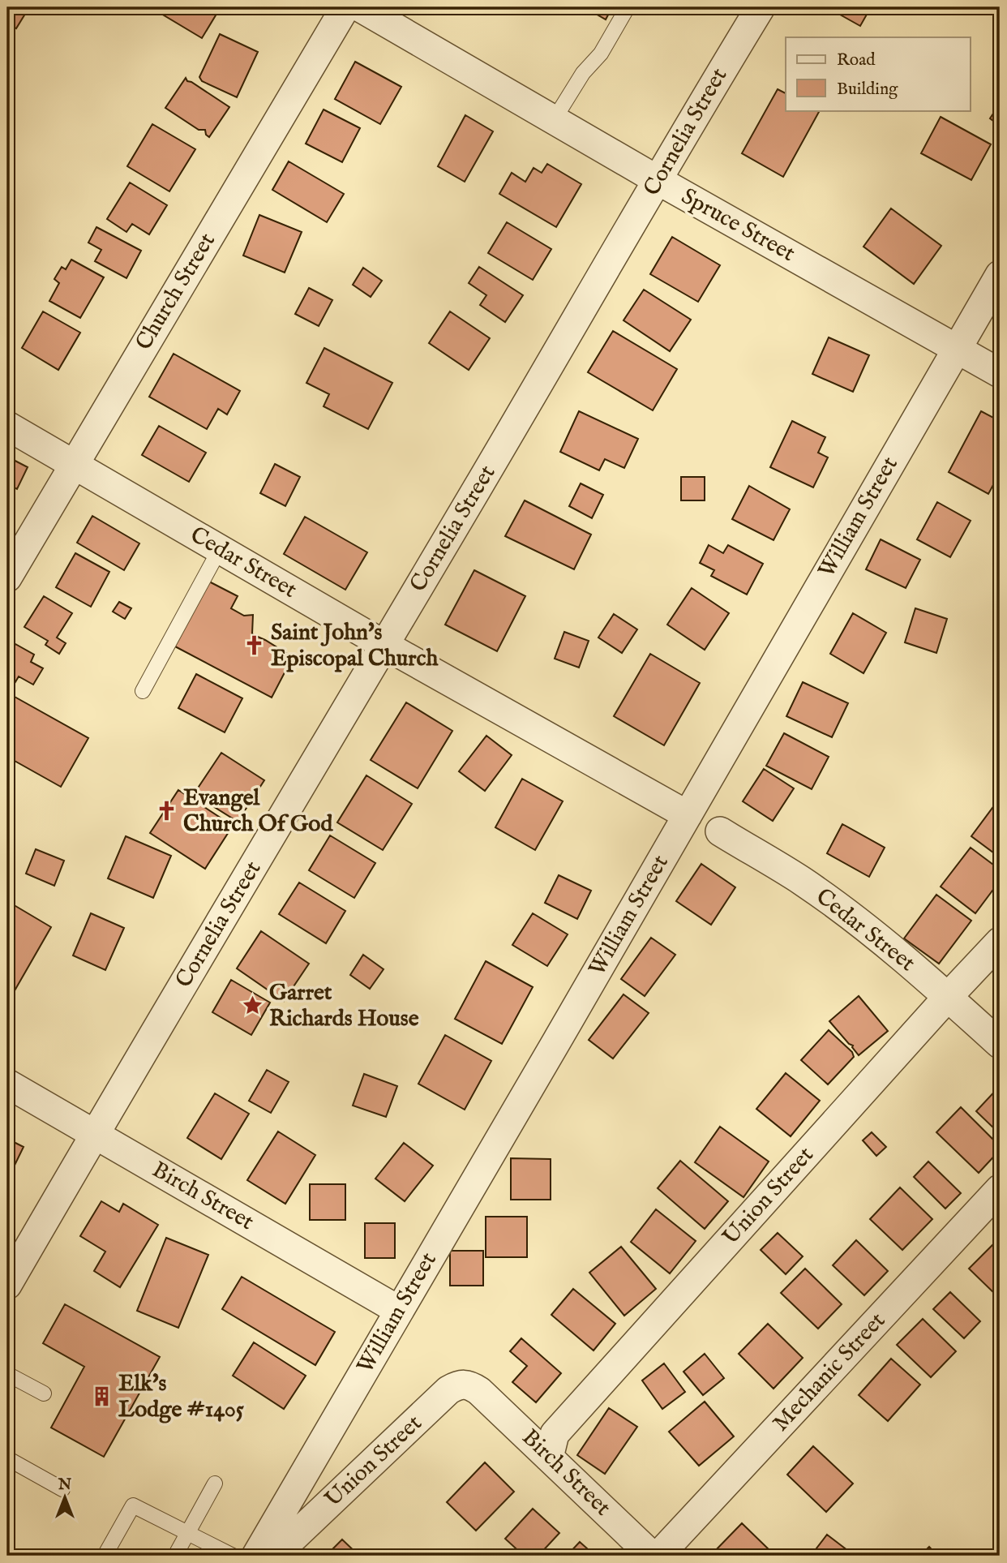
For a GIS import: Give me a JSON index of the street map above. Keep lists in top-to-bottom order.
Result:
{
  "streets": {
    "street": [
      "Cornelia Street",
      "Spruce Street",
      "Church Street",
      "William Street",
      "Cedar Street",
      "Birch Street",
      "Union Street",
      "Mechanic Street"
    ]
  },
  "crossings": [
    ["Cornelia Street", "Spruce Street"],
    ["Cornelia Street", "Cedar Street"],
    ["Cornelia Street", "Birch Street"],
    ["Spruce Street", "William Street"],
    ["Church Street", "Cedar Street"],
    ["William Street", "Cedar Street"],
    ["William Street", "Birch Street"],
    ["Cedar Street", "Union Street"],
    ["Birch Street", "Union Street"]
  ],
  "places": {
    "church": ["Saint John's Episcopal Church", "Evangel Church Of God"],
    "place": ["Garret Richards House"],
    "building": ["Elk's Lodge #1405"]
  },
  "legend": ["Road", "Building"],
  "north": "top"
}
